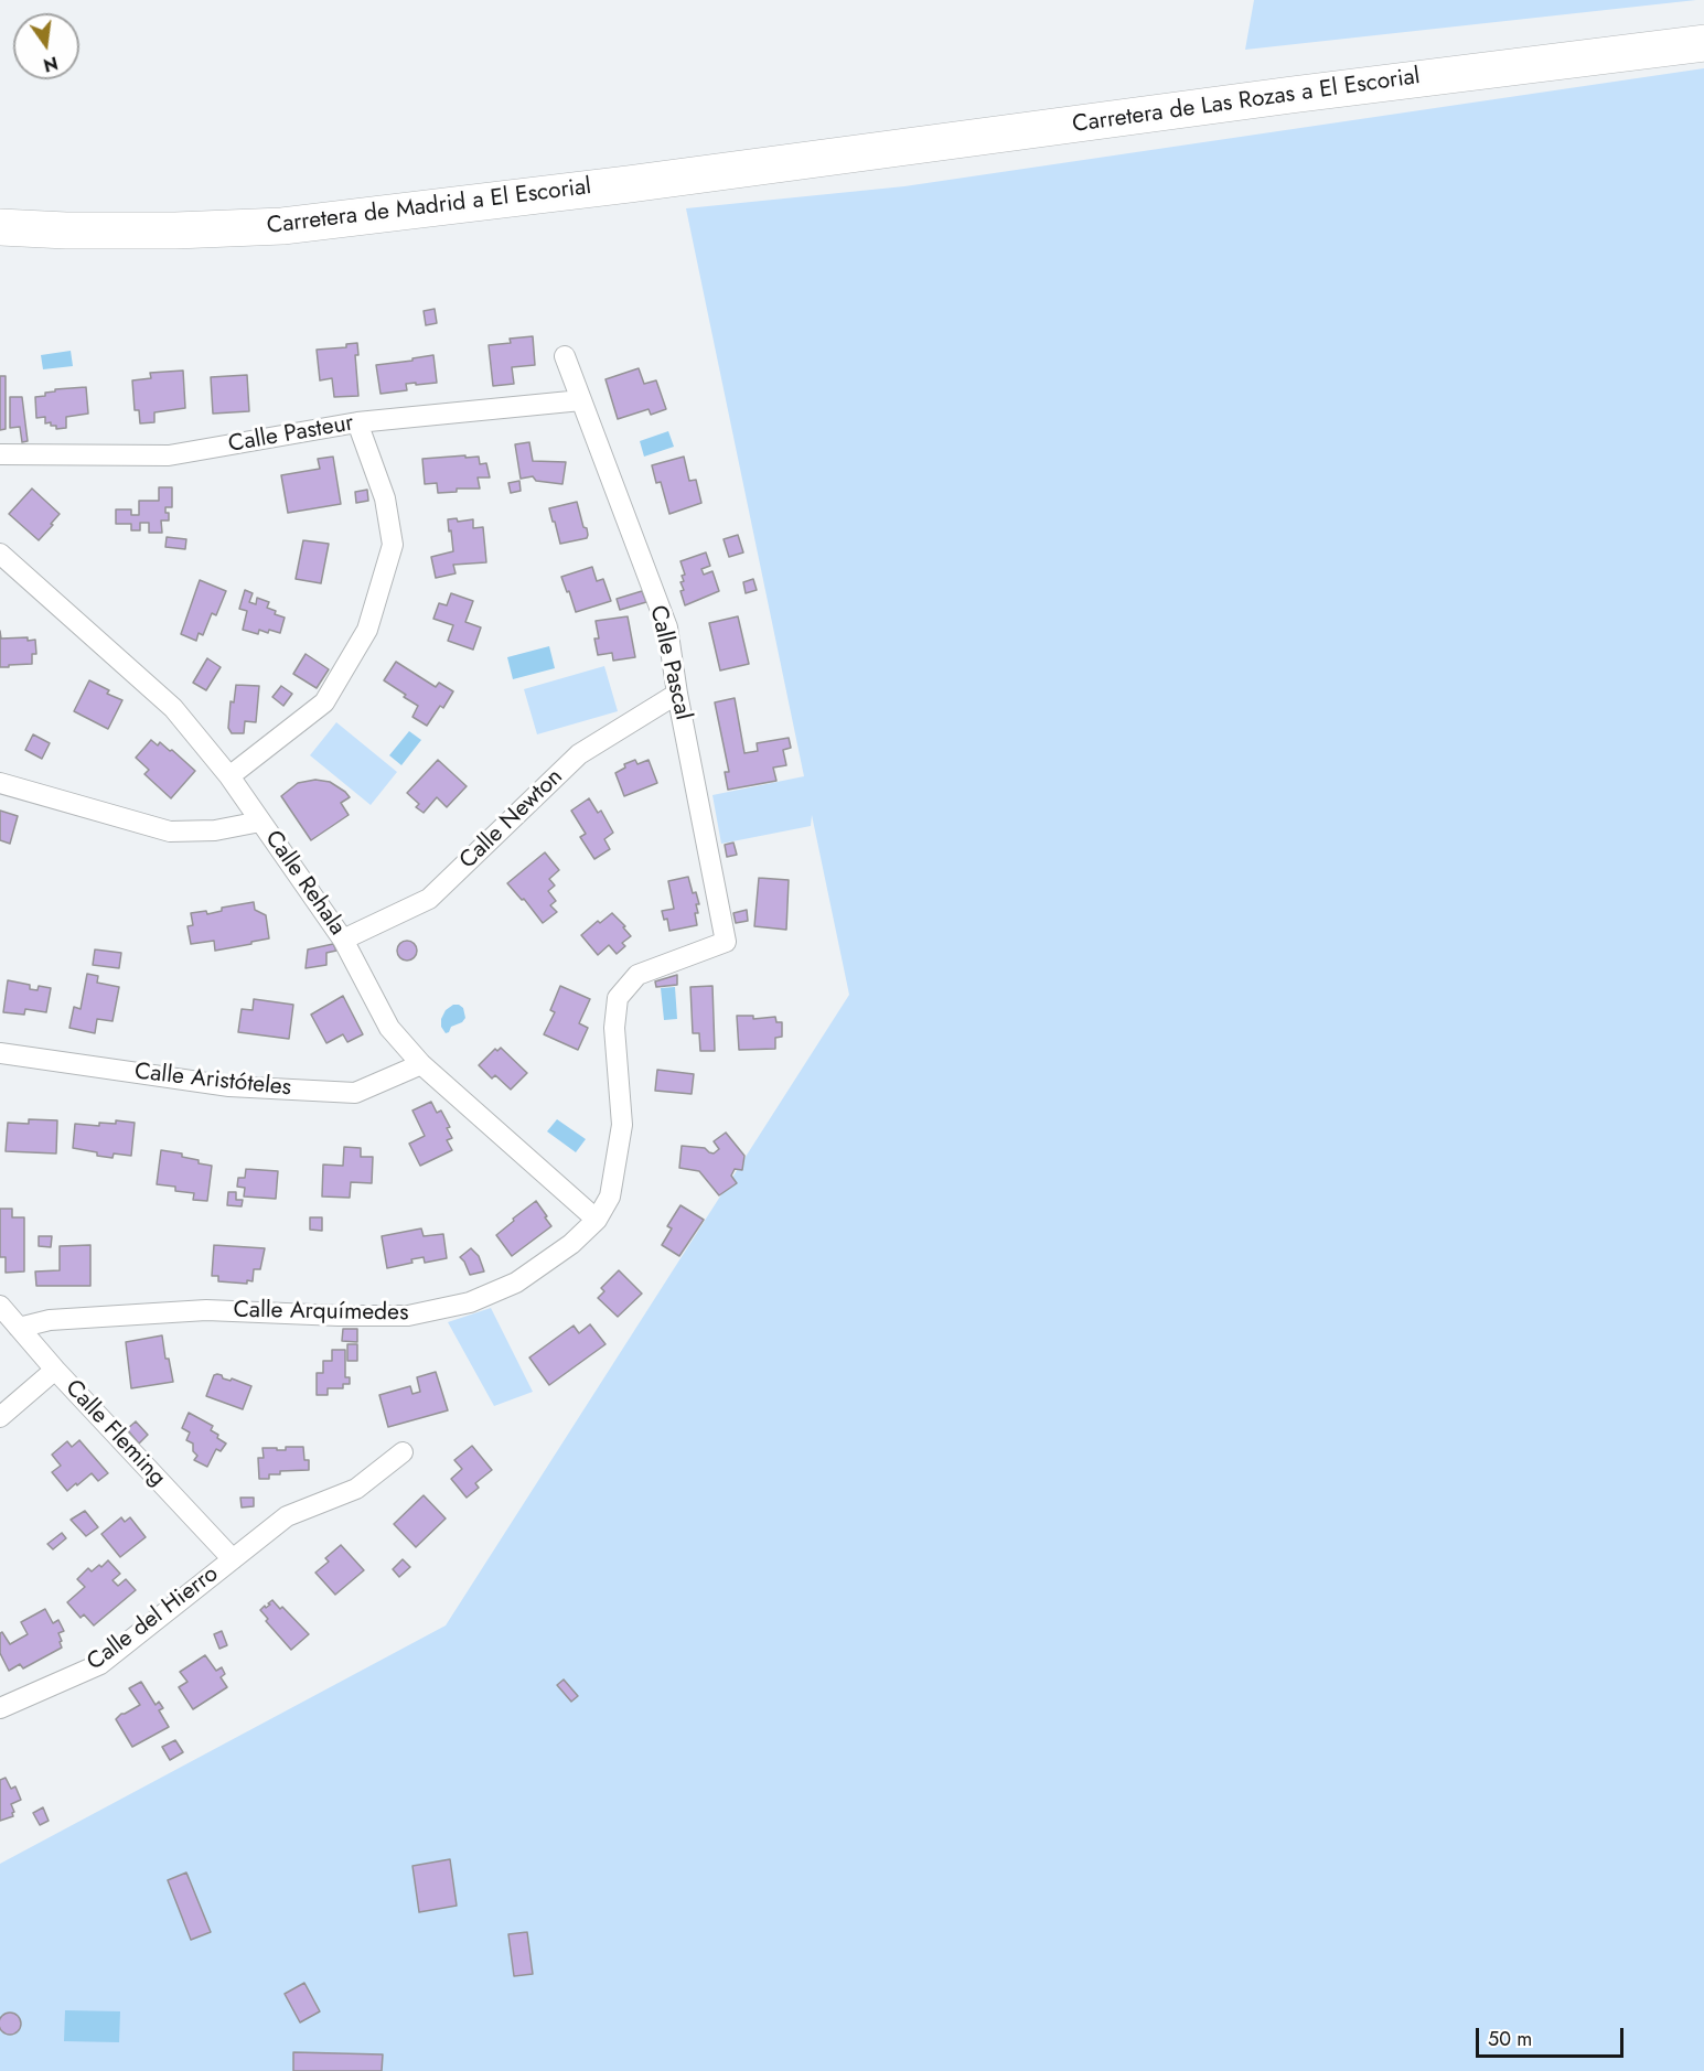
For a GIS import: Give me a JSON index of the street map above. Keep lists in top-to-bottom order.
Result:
{
  "streets": {
    "highway": ["Carretera de Las Rozas a El Escorial", "Carretera de Madrid a El Escorial"],
    "street": [
      "Calle Pasteur",
      "Calle Pascal",
      "Calle Newton",
      "Calle Rehala",
      "Calle Aristóteles",
      "Calle Arquímedes",
      "Calle Fleming",
      "Calle del Hierro"
    ]
  },
  "crossings": [
    ["Carretera de Las Rozas a El Escorial", "Carretera de Madrid a El Escorial"],
    ["Calle Pasteur", "Calle Pascal"],
    ["Calle Pascal", "Calle Newton"],
    ["Calle Pascal", "Calle Arquímedes"],
    ["Calle Newton", "Calle Rehala"],
    ["Calle Rehala", "Calle Aristóteles"],
    ["Calle Rehala", "Calle Arquímedes"],
    ["Calle Arquímedes", "Calle Fleming"],
    ["Calle Fleming", "Calle del Hierro"]
  ],
  "scale_bar": "50 m",
  "north": "bottom"
}
